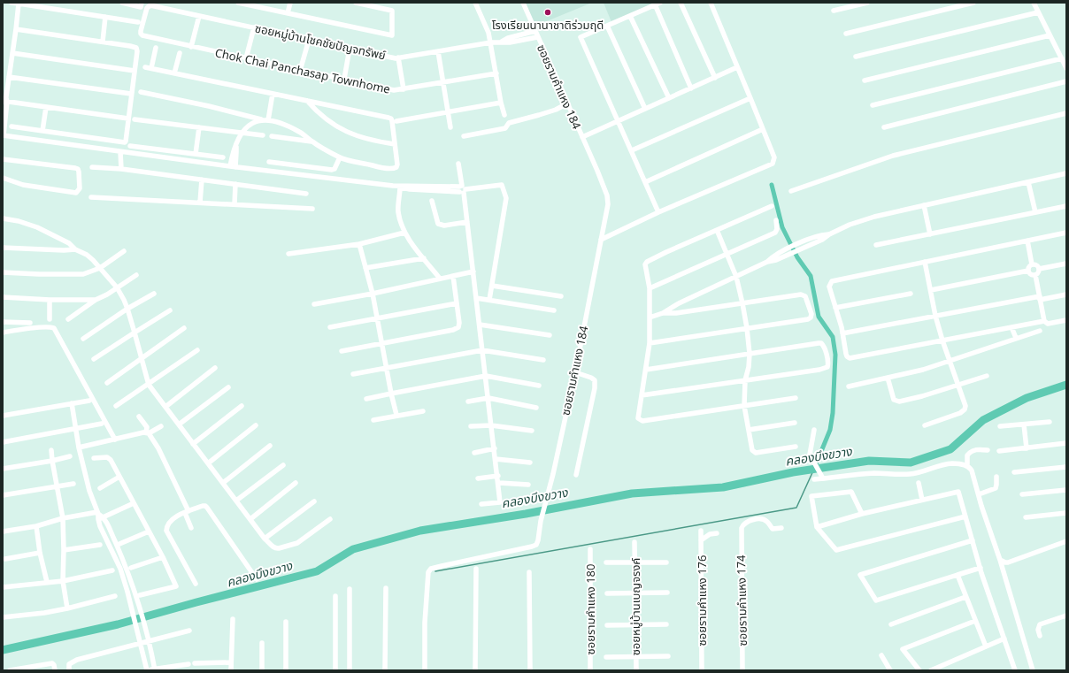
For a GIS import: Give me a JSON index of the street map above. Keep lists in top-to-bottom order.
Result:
{
  "streets": {
    "street": [
      "ซอยหมู่บ้านโชคชัยปัญจทรัพย์",
      "Chok Chai Panchasap Townhome",
      "ซอยรามคำแหง 184",
      "ซอยรามคำแหง 176",
      "ซอยรามคำแหง 174",
      "ซอยหมู่บ้านเบญจรงค์",
      "ซอยรามคำแหง 180"
    ]
  },
  "crossings": [
    ["ซอยหมู่บ้านโชคชัยปัญจทรัพย์", "Chok Chai Panchasap Townhome"],
    ["ซอยหมู่บ้านโชคชัยปัญจทรัพย์", "ซอยรามคำแหง 184"]
  ],
  "water": ["คลองบึงขวาง"],
  "places": ["โรงเรียนนานาชาติร่วมฤดี"]
}
